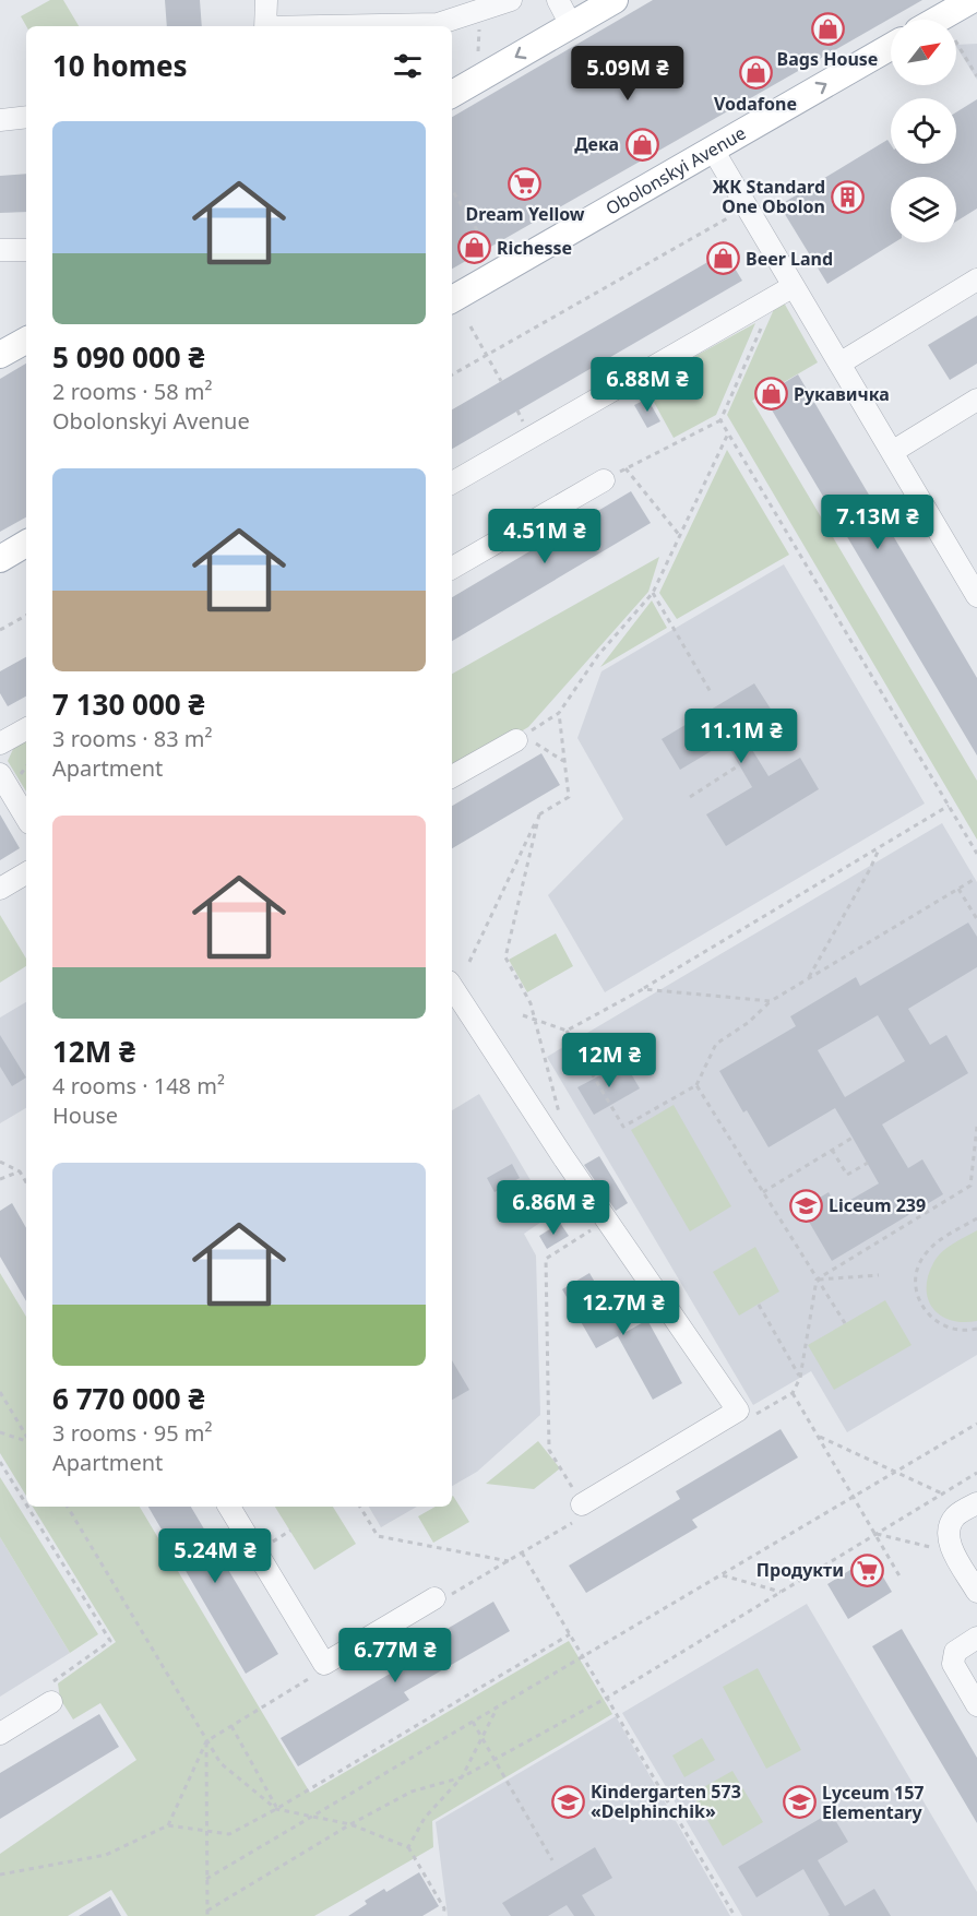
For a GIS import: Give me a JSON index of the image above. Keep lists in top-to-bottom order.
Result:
{
  "streets": {
    "main road": ["Obolonskyi Avenue"]
  },
  "one_way": ["Obolonskyi Avenue"],
  "places": {
    "shop": [
      "Bags House",
      "Vodafone",
      "Дека",
      "Richesse",
      "Beer Land",
      "Рукавичка"
    ],
    "supermarket": ["Dream Yellow", "Продукти"],
    "building": ["ЖК Standard One Obolon"],
    "school or university": ["Liceum 239", "Kindergarten 573 «Delphinchik»", "Lyceum 157 Elementary"]
  },
  "north": "top right",
  "page": {
    "heading": "10 homes",
    "price": [
      "5.09M ₴",
      "6.88M ₴",
      "7.13M ₴",
      "4.51M ₴",
      "11.1M ₴",
      "12M ₴",
      "6.86M ₴",
      "12.7M ₴",
      "5.24M ₴",
      "6.77M ₴"
    ],
    "list": [
      {
        "name": "5 090 000 ₴",
        "note": "2 rooms · 58 m² · Obolonskyi Avenue"
      },
      {
        "name": "7 130 000 ₴",
        "note": "3 rooms · 83 m² · Apartment"
      },
      {
        "name": "12M ₴",
        "note": "4 rooms · 148 m² · House"
      },
      {
        "name": "6 770 000 ₴",
        "note": "3 rooms · 95 m² · Apartment"
      }
    ]
  }
}
